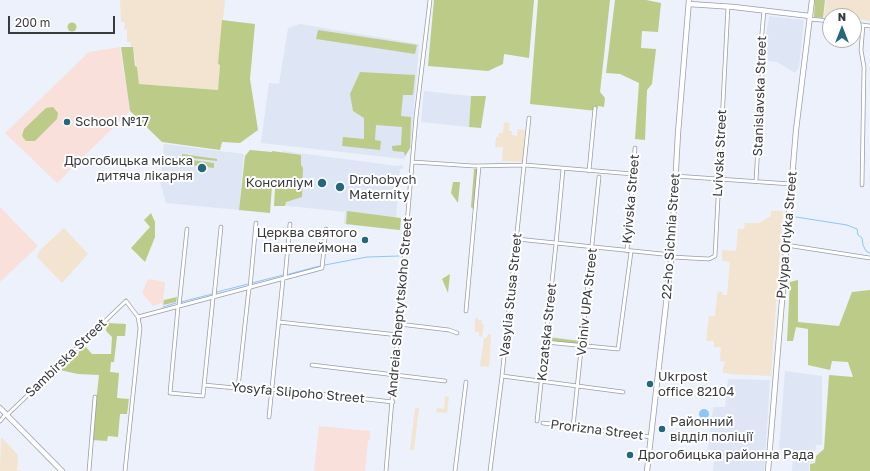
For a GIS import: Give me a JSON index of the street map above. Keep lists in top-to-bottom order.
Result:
{
  "streets": {
    "street": [
      "Stanislavska Street",
      "Lvivska Street",
      "Kyivska Street",
      "Pylypa Orlyka Street",
      "22-ho Sichnia Street",
      "Vasylia Stusa Street",
      "Voiniv UPA Street",
      "Andreia Sheptytskoho Street",
      "Kozatska Street",
      "Sambirska Street",
      "Yosyfa Slipoho Street",
      "Prorizna Street"
    ]
  },
  "crossings": [
    ["Lvivska Street", "22-ho Sichnia Street"],
    ["Kyivska Street", "Voiniv UPA Street"],
    ["22-ho Sichnia Street", "Prorizna Street"],
    ["Voiniv UPA Street", "Prorizna Street"],
    ["Andreia Sheptytskoho Street", "Yosyfa Slipoho Street"]
  ],
  "places": [
    "School №17",
    "Дрогобицька міська дитяча лікарня",
    "Консиліум",
    "Drohobych Maternity",
    "Церква святого Пантелеймона",
    "Ukrpost office 82104",
    "Районний відділ поліції",
    "Дрогобицька районна Рада"
  ],
  "scale_bar": "200 m",
  "north": "top"
}
